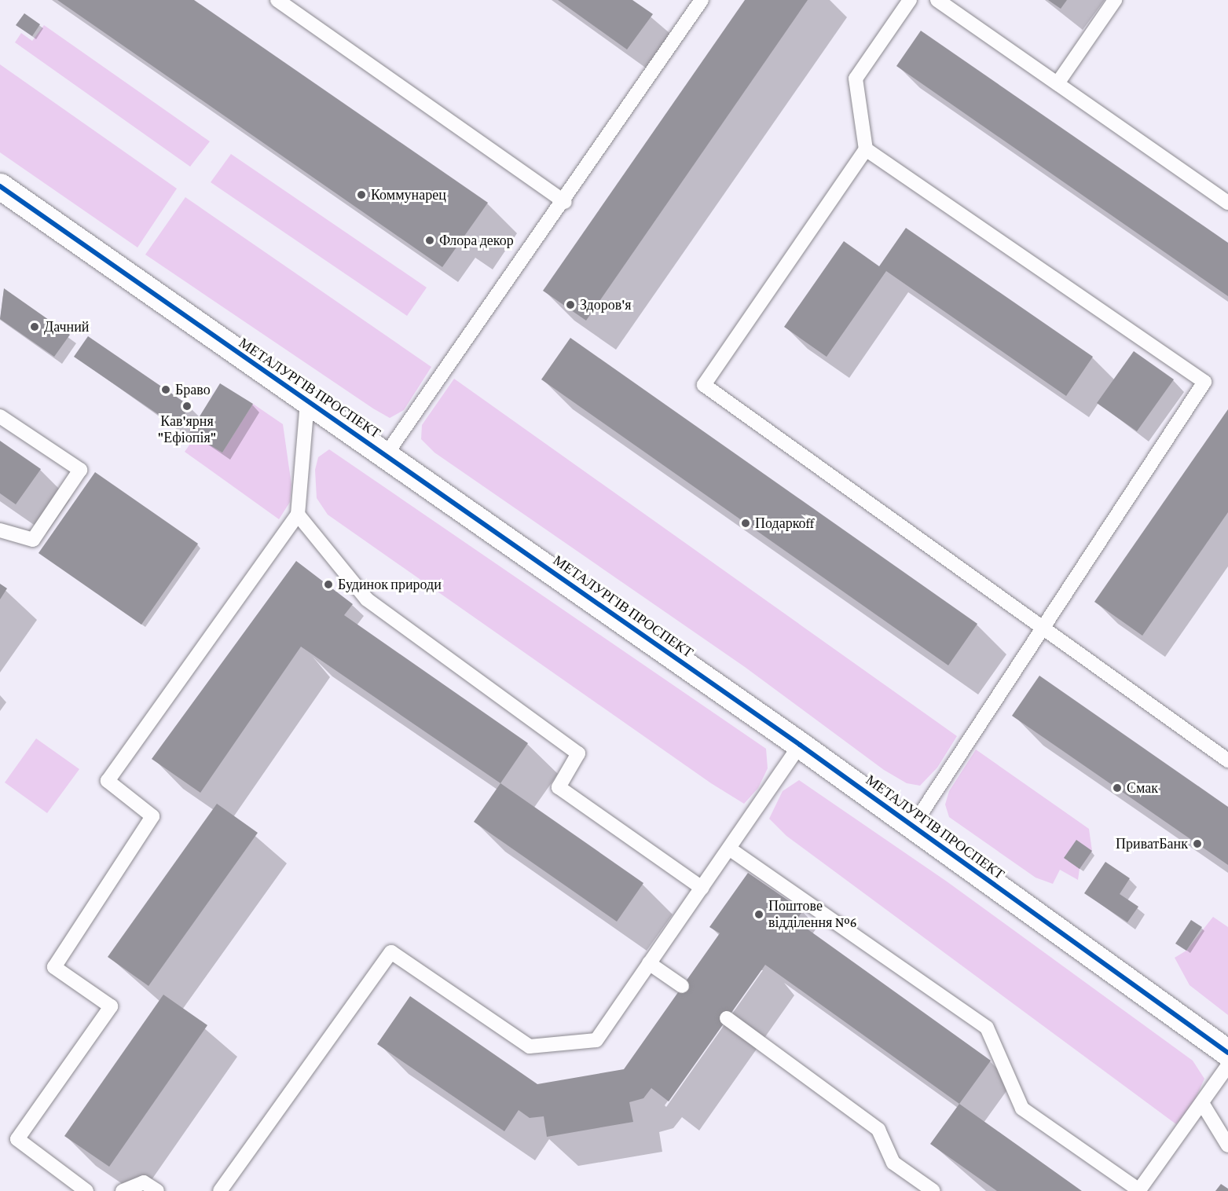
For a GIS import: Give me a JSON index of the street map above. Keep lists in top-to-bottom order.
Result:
{
  "streets": {
    "street": ["МЕТАЛУРГІВ ПРОСПЕКТ"]
  },
  "places": [
    "Коммунарец",
    "Флора декор",
    "Здоров'я",
    "Дачний",
    "Браво",
    "Кав'ярня \"Ефіопія\"",
    "Подаркоff",
    "Будинок природи",
    "Смак",
    "ПриватБанк",
    "Поштове відділення №6"
  ]
}
